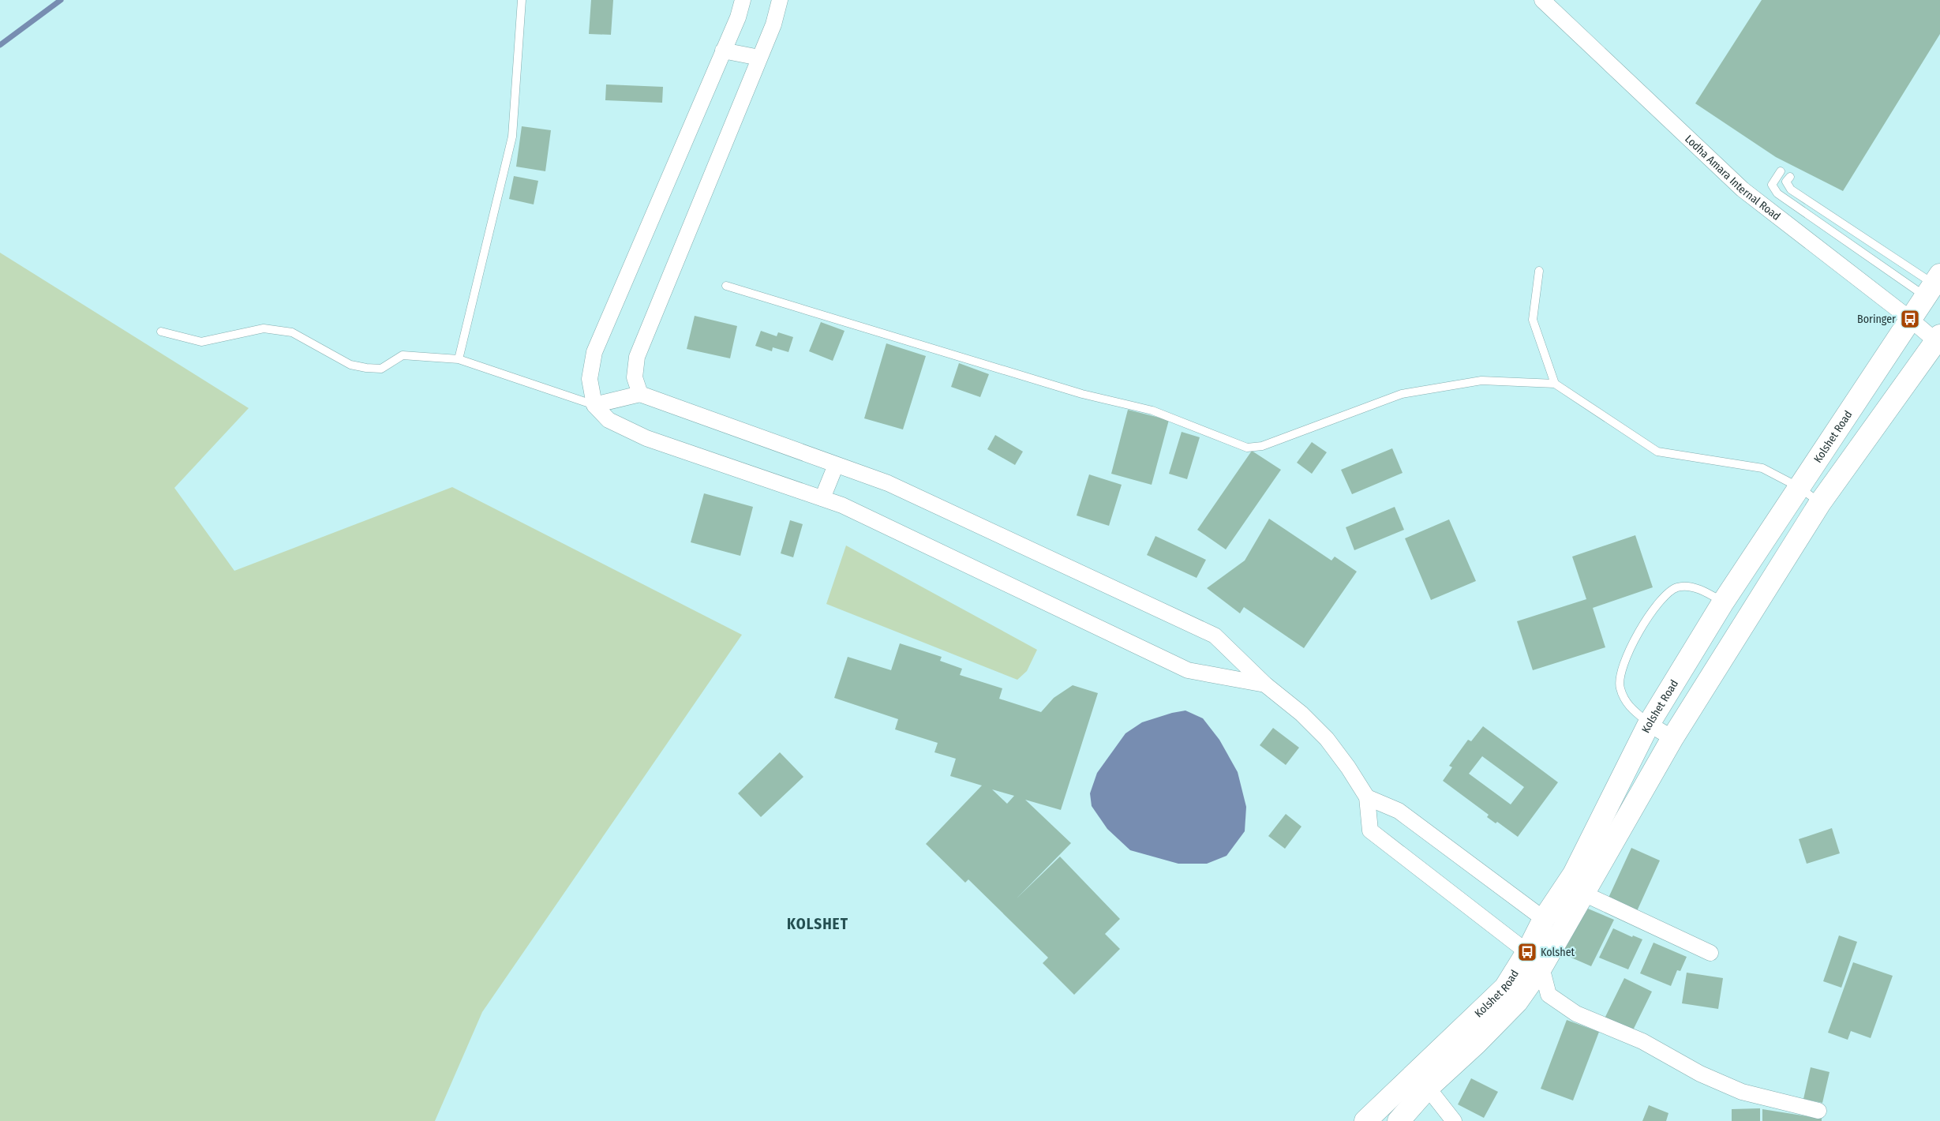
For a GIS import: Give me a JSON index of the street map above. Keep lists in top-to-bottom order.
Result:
{
  "streets": {
    "street": ["Lodha Amara Internal Road", "Kolshet Road"]
  },
  "crossings": [
    ["Lodha Amara Internal Road", "Kolshet Road"]
  ],
  "districts": ["KOLSHET"],
  "places": {
    "bus stop": ["Boringer", "Kolshet"]
  }
}
